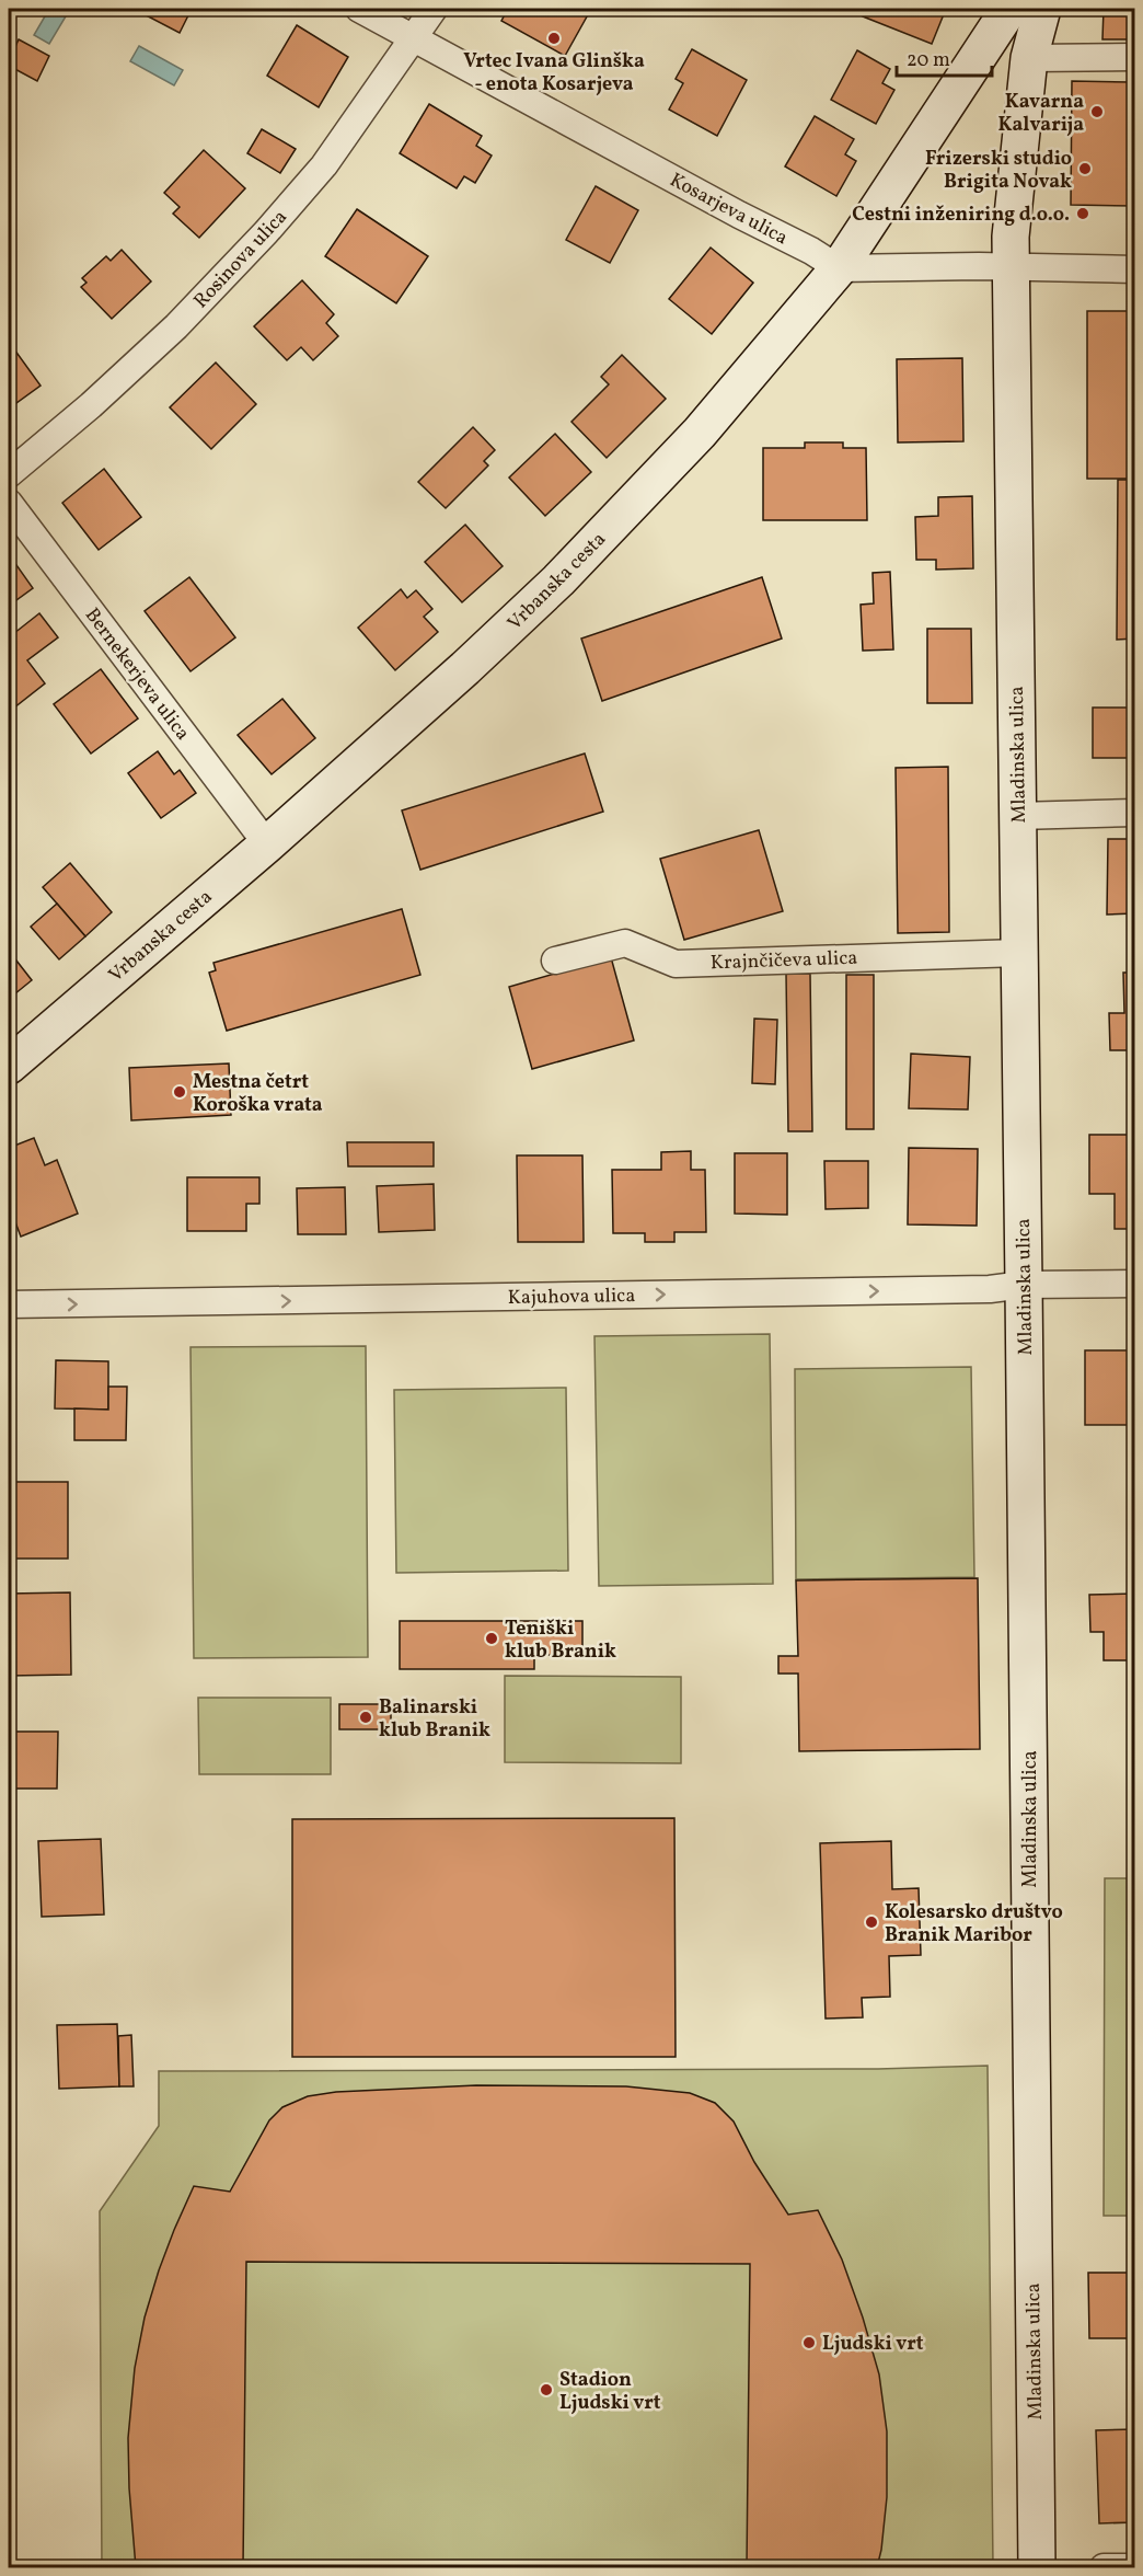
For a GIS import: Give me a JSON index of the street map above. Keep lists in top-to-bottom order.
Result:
{
  "streets": {
    "street": [
      "Kosarjeva ulica",
      "Rosinova ulica",
      "Vrbanska cesta",
      "Bernekerjeva ulica",
      "Mladinska ulica",
      "Krajnčičeva ulica",
      "Kajuhova ulica"
    ]
  },
  "crossings": [
    ["Kosarjeva ulica", "Rosinova ulica"],
    ["Kosarjeva ulica", "Vrbanska cesta"],
    ["Vrbanska cesta", "Bernekerjeva ulica"],
    ["Mladinska ulica", "Krajnčičeva ulica"],
    ["Mladinska ulica", "Kajuhova ulica"]
  ],
  "one_way": ["Kajuhova ulica"],
  "places": [
    "Vrtec Ivana Glinška - enota Kosarjeva",
    "Kavarna Kalvarija",
    "Frizerski studio Brigita Novak",
    "Cestni inženiring d.o.o.",
    "Mestna četrt Koroška vrata",
    "Teniški klub Branik",
    "Balinarski klub Branik",
    "Kolesarsko društvo Branik Maribor",
    "Ljudski vrt",
    "Stadion Ljudski vrt"
  ],
  "scale_bar": "20 m"
}
